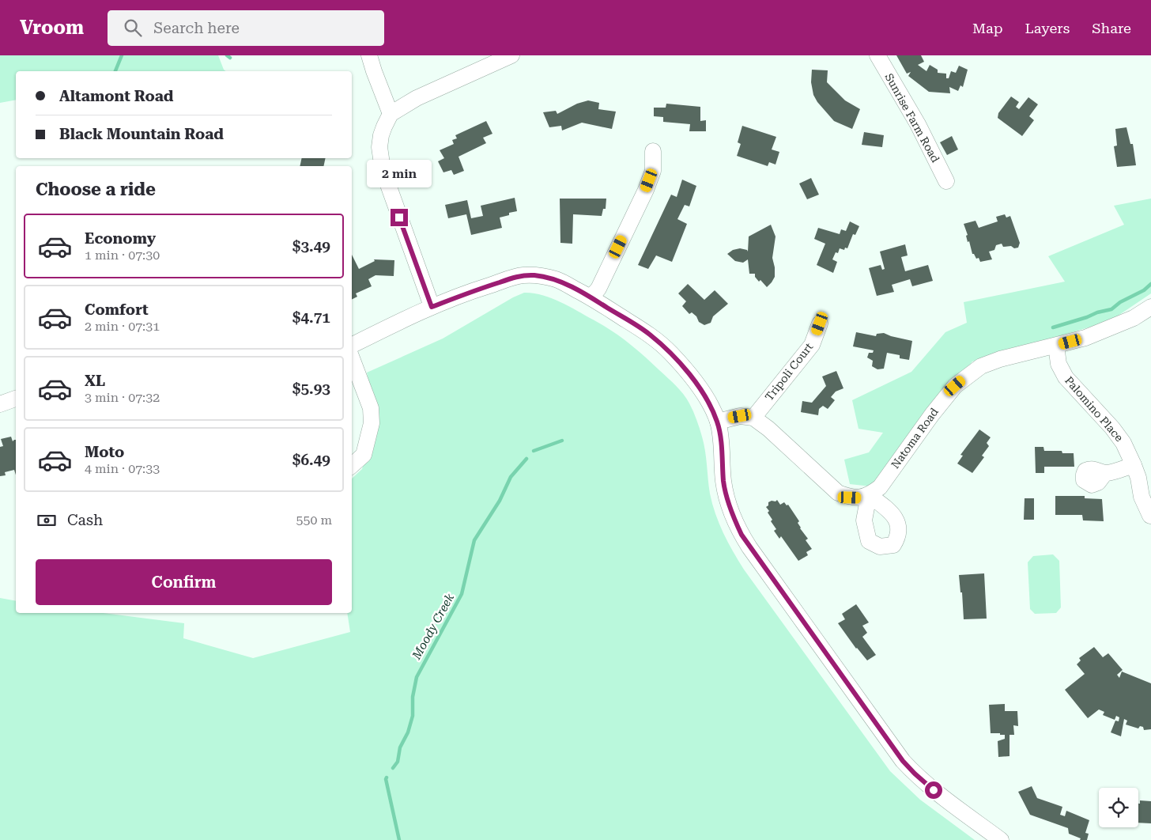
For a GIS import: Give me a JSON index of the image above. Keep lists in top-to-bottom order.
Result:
{
  "streets": {
    "street": [
      "Sunrise Farm Road",
      "Tripoli Court",
      "Palomino Place",
      "Natoma Road"
    ]
  },
  "crossings": [
    ["Tripoli Court", "Natoma Road"],
    ["Palomino Place", "Natoma Road"]
  ],
  "water": ["Moody Creek"],
  "page": {
    "header": "Vroom",
    "search": "Search here",
    "nav": ["Map", "Layers", "Share"],
    "banner": ["Altamont Road", "Black Mountain Road"],
    "bubble": "2 min",
    "heading": "Choose a ride",
    "list": [
      {
        "name": "Economy",
        "note": "1 min · 07:30",
        "value": "$3.49"
      },
      {
        "name": "Comfort",
        "note": "2 min · 07:31",
        "value": "$4.71"
      },
      {
        "name": "XL",
        "note": "3 min · 07:32",
        "value": "$5.93"
      },
      {
        "name": "Moto",
        "note": "4 min · 07:33",
        "value": "$6.49"
      }
    ],
    "pay": ["Cash", "550 m"],
    "buttons": "Confirm"
  }
}
